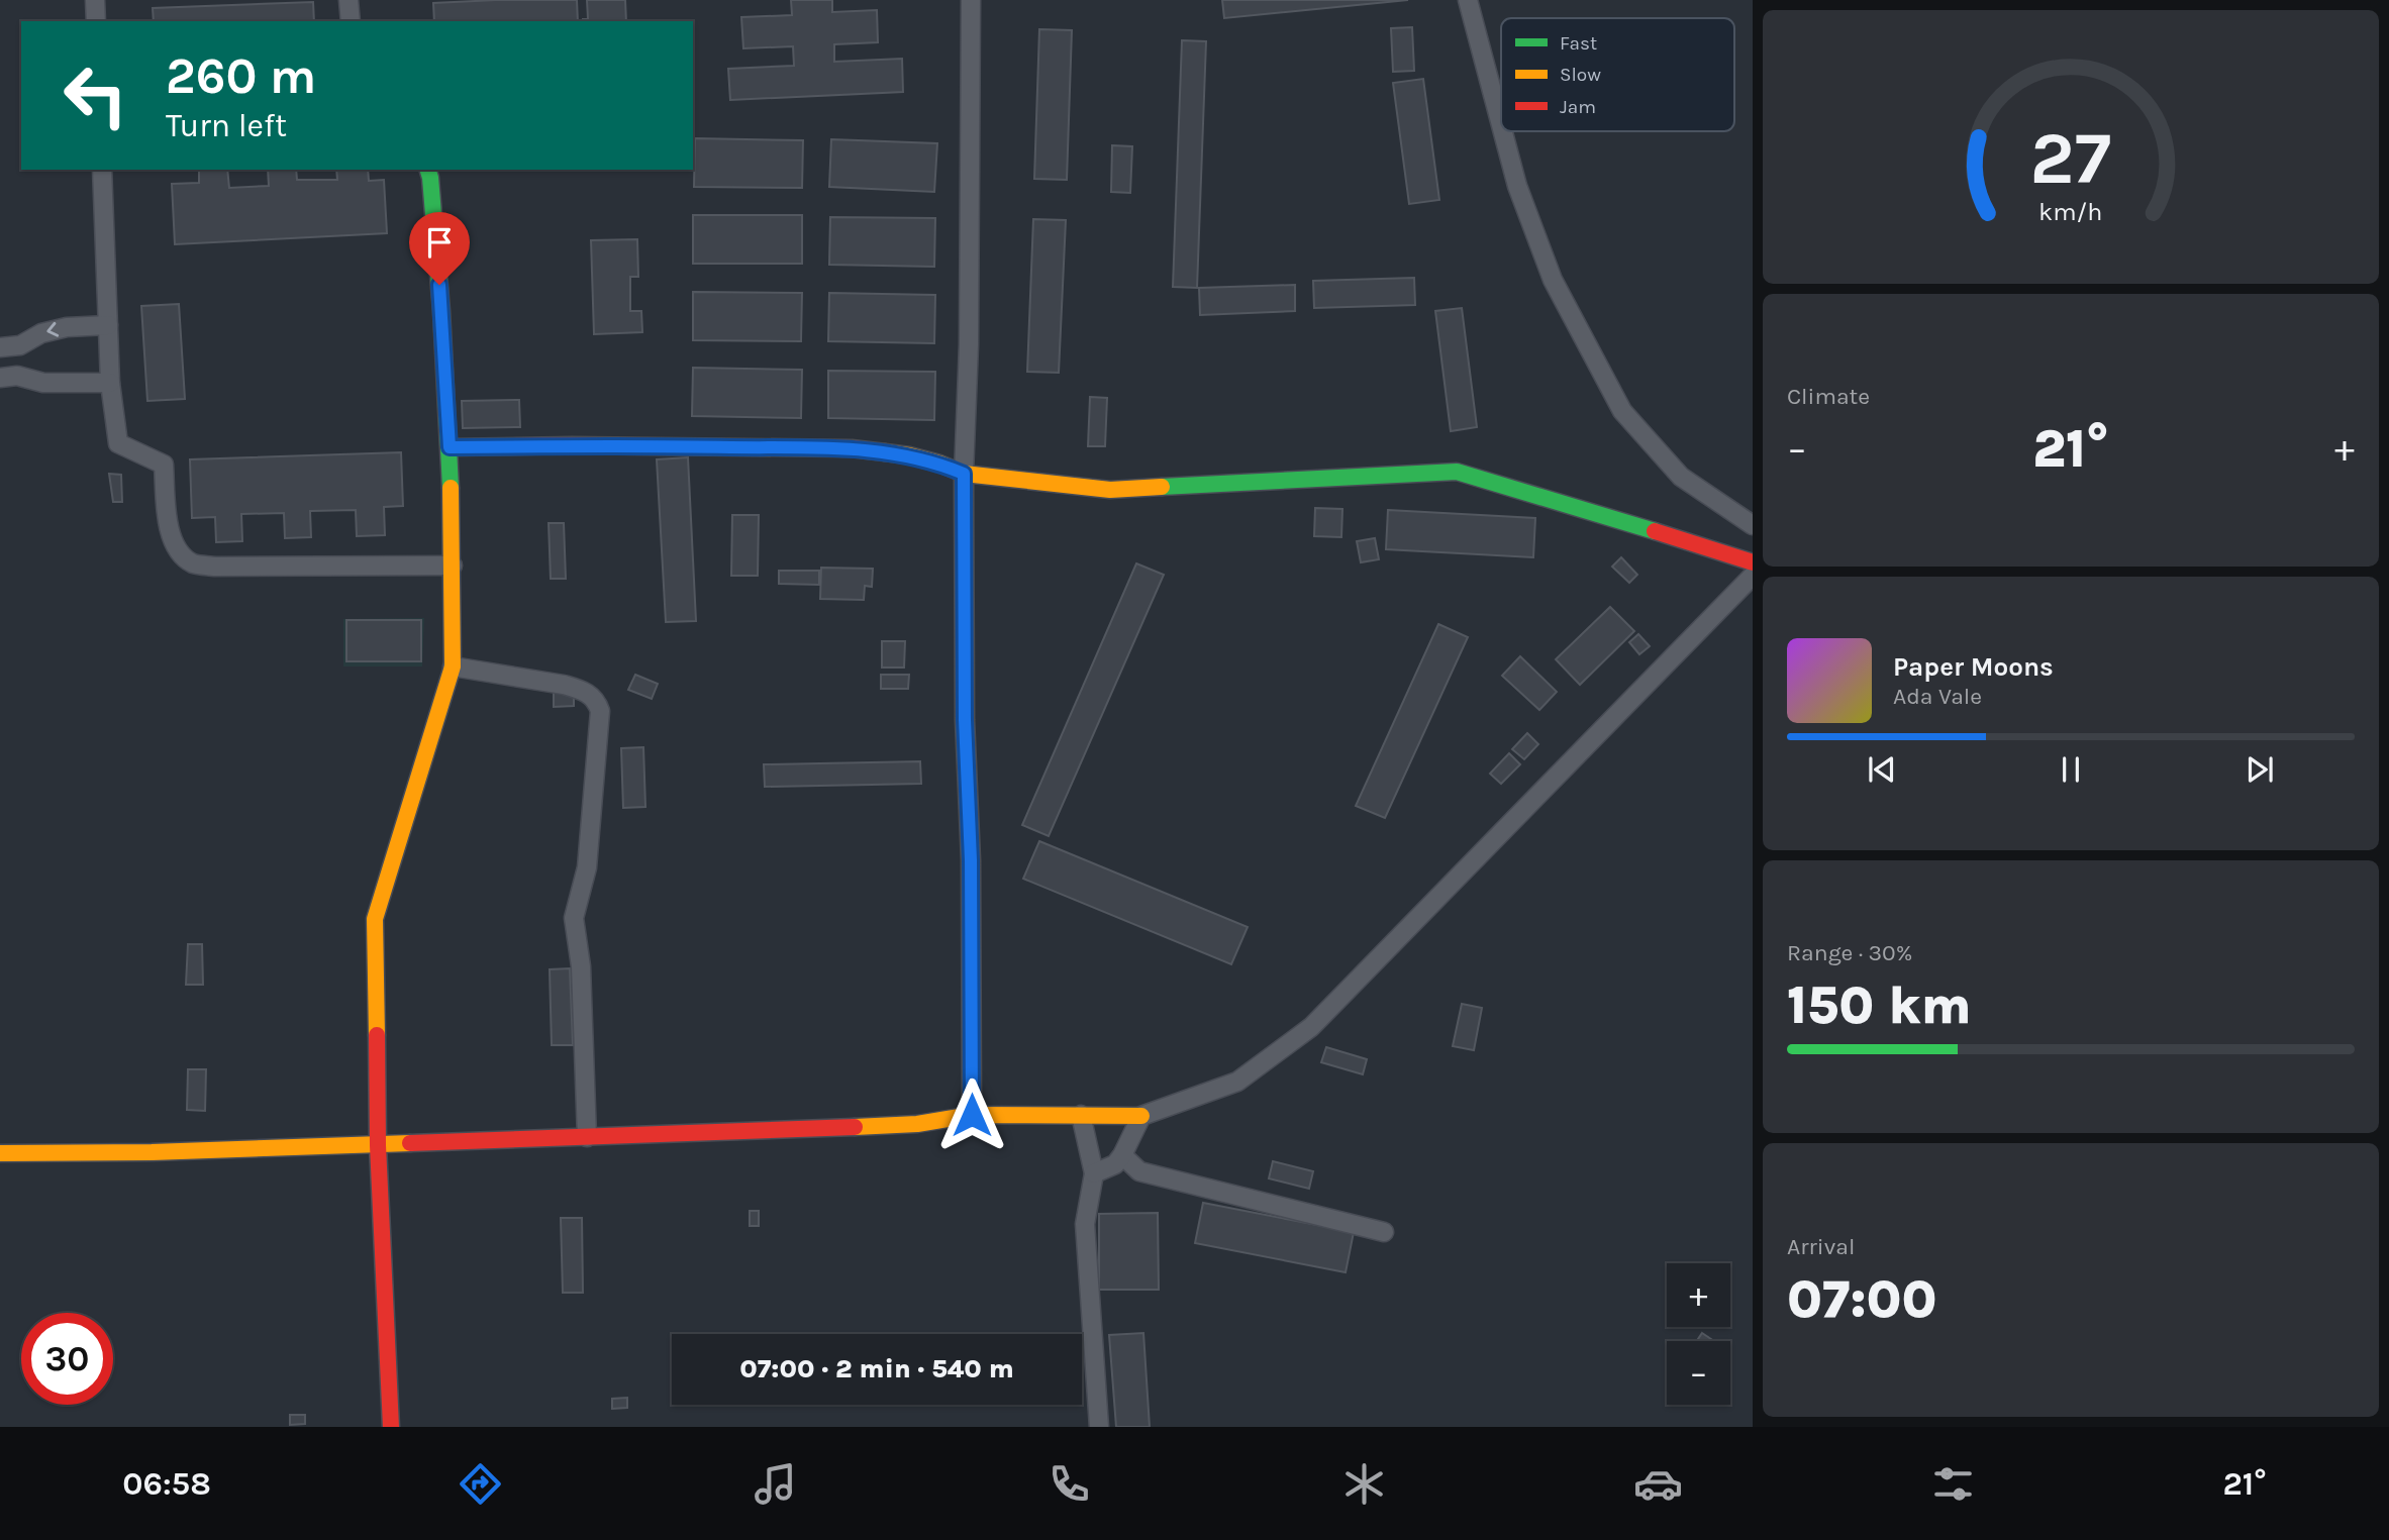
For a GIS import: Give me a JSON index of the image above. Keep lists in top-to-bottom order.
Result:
{
  "legend": ["Fast", "Slow", "Jam"],
  "page": {
    "turn": ["260 m", "Turn left"],
    "tile": [
      "Climate",
      ["Range · 30%", "150 km"],
      ["Arrival", "07:00"]
    ],
    "heat": ["−", "21°", "+"],
    "song": ["Paper Moons", "Ada Vale"],
    "map_buttons": ["+", "−"],
    "limit": "30",
    "trip": "07:00 · 2 min · 540 m",
    "tabs": ["06:58", "21°"],
    "gauge": ["27", "km/h"]
  }
}
